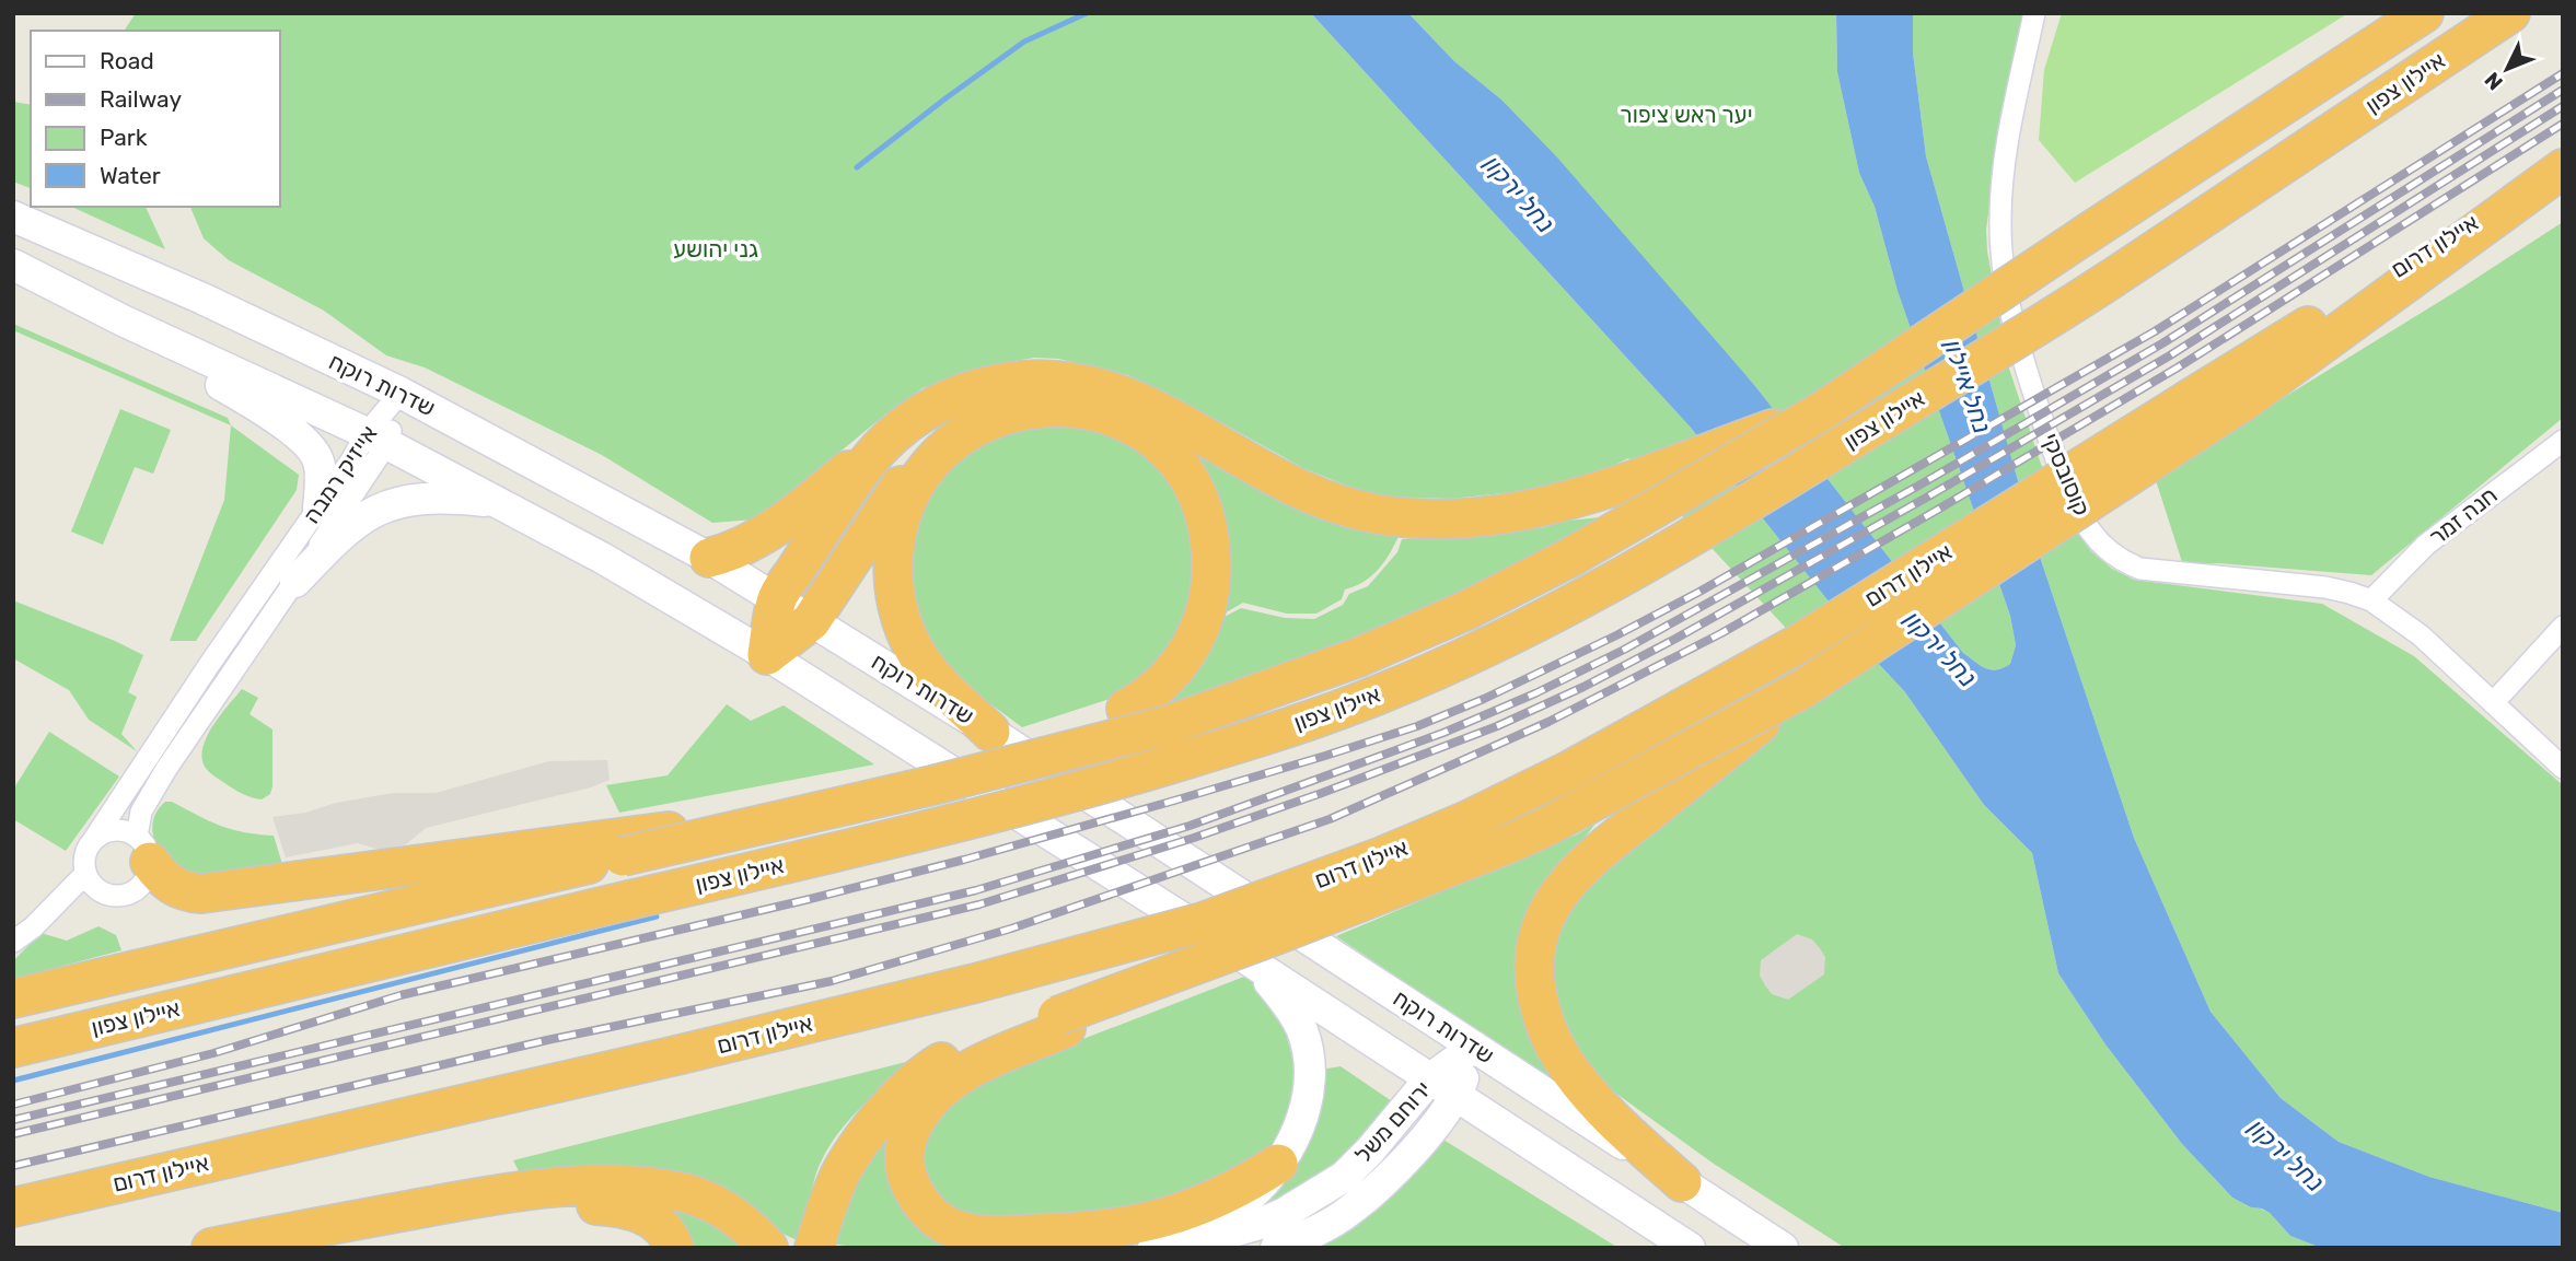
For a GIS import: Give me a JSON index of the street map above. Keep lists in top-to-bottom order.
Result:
{
  "streets": {
    "highway": ["איילון צפון", "איילון דרום"],
    "main road": ["שדרות רוקח", "ירוחם משל"],
    "street": ["אייזיק רמבה", "קוסובסקי", "חנה זמר"]
  },
  "crossings": [
    ["שדרות רוקח", "אייזיק רמבה"],
    ["שדרות רוקח", "ירוחם משל"],
    ["קוסובסקי", "חנה זמר"]
  ],
  "water": ["נחל ירקון", "נחל איילון"],
  "parks": ["יער ראש ציפור", "גני יהושע"],
  "legend": [
    "Road",
    "Railway",
    "Park",
    "Water"
  ],
  "north": "bottom left"
}
